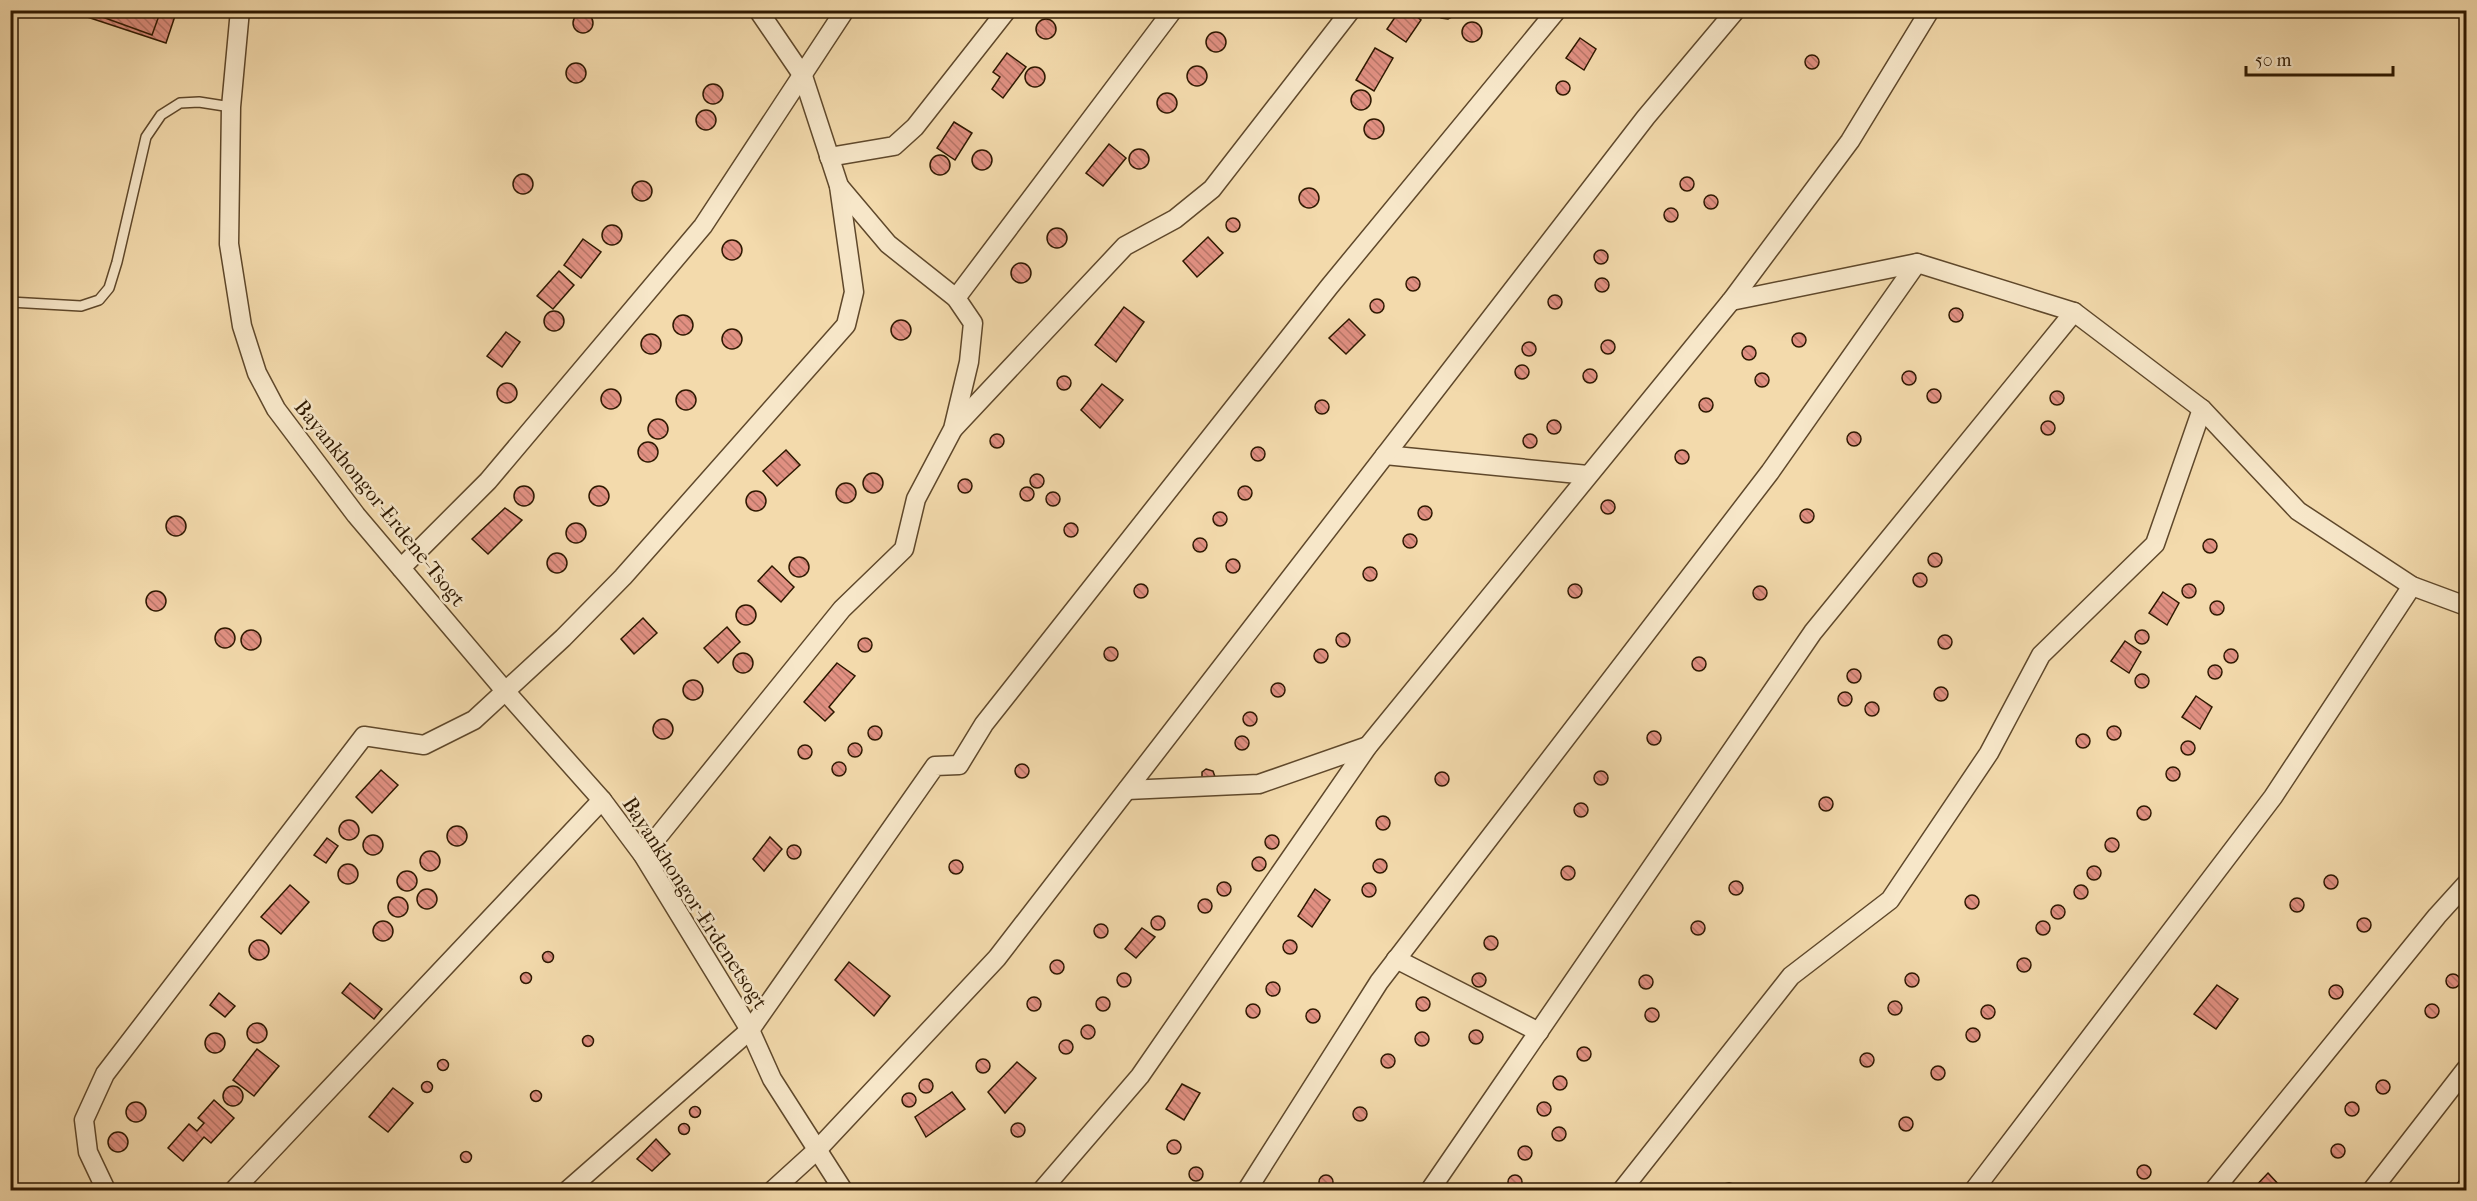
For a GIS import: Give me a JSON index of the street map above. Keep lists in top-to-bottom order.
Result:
{
  "streets": {
    "street": ["Bayankhongor-Erdene-Tsogt", "Bayankhongor-Erdenetsogt"]
  },
  "crossings": [
    ["Bayankhongor-Erdene-Tsogt", "Bayankhongor-Erdenetsogt"]
  ],
  "scale_bar": "50 m"
}
